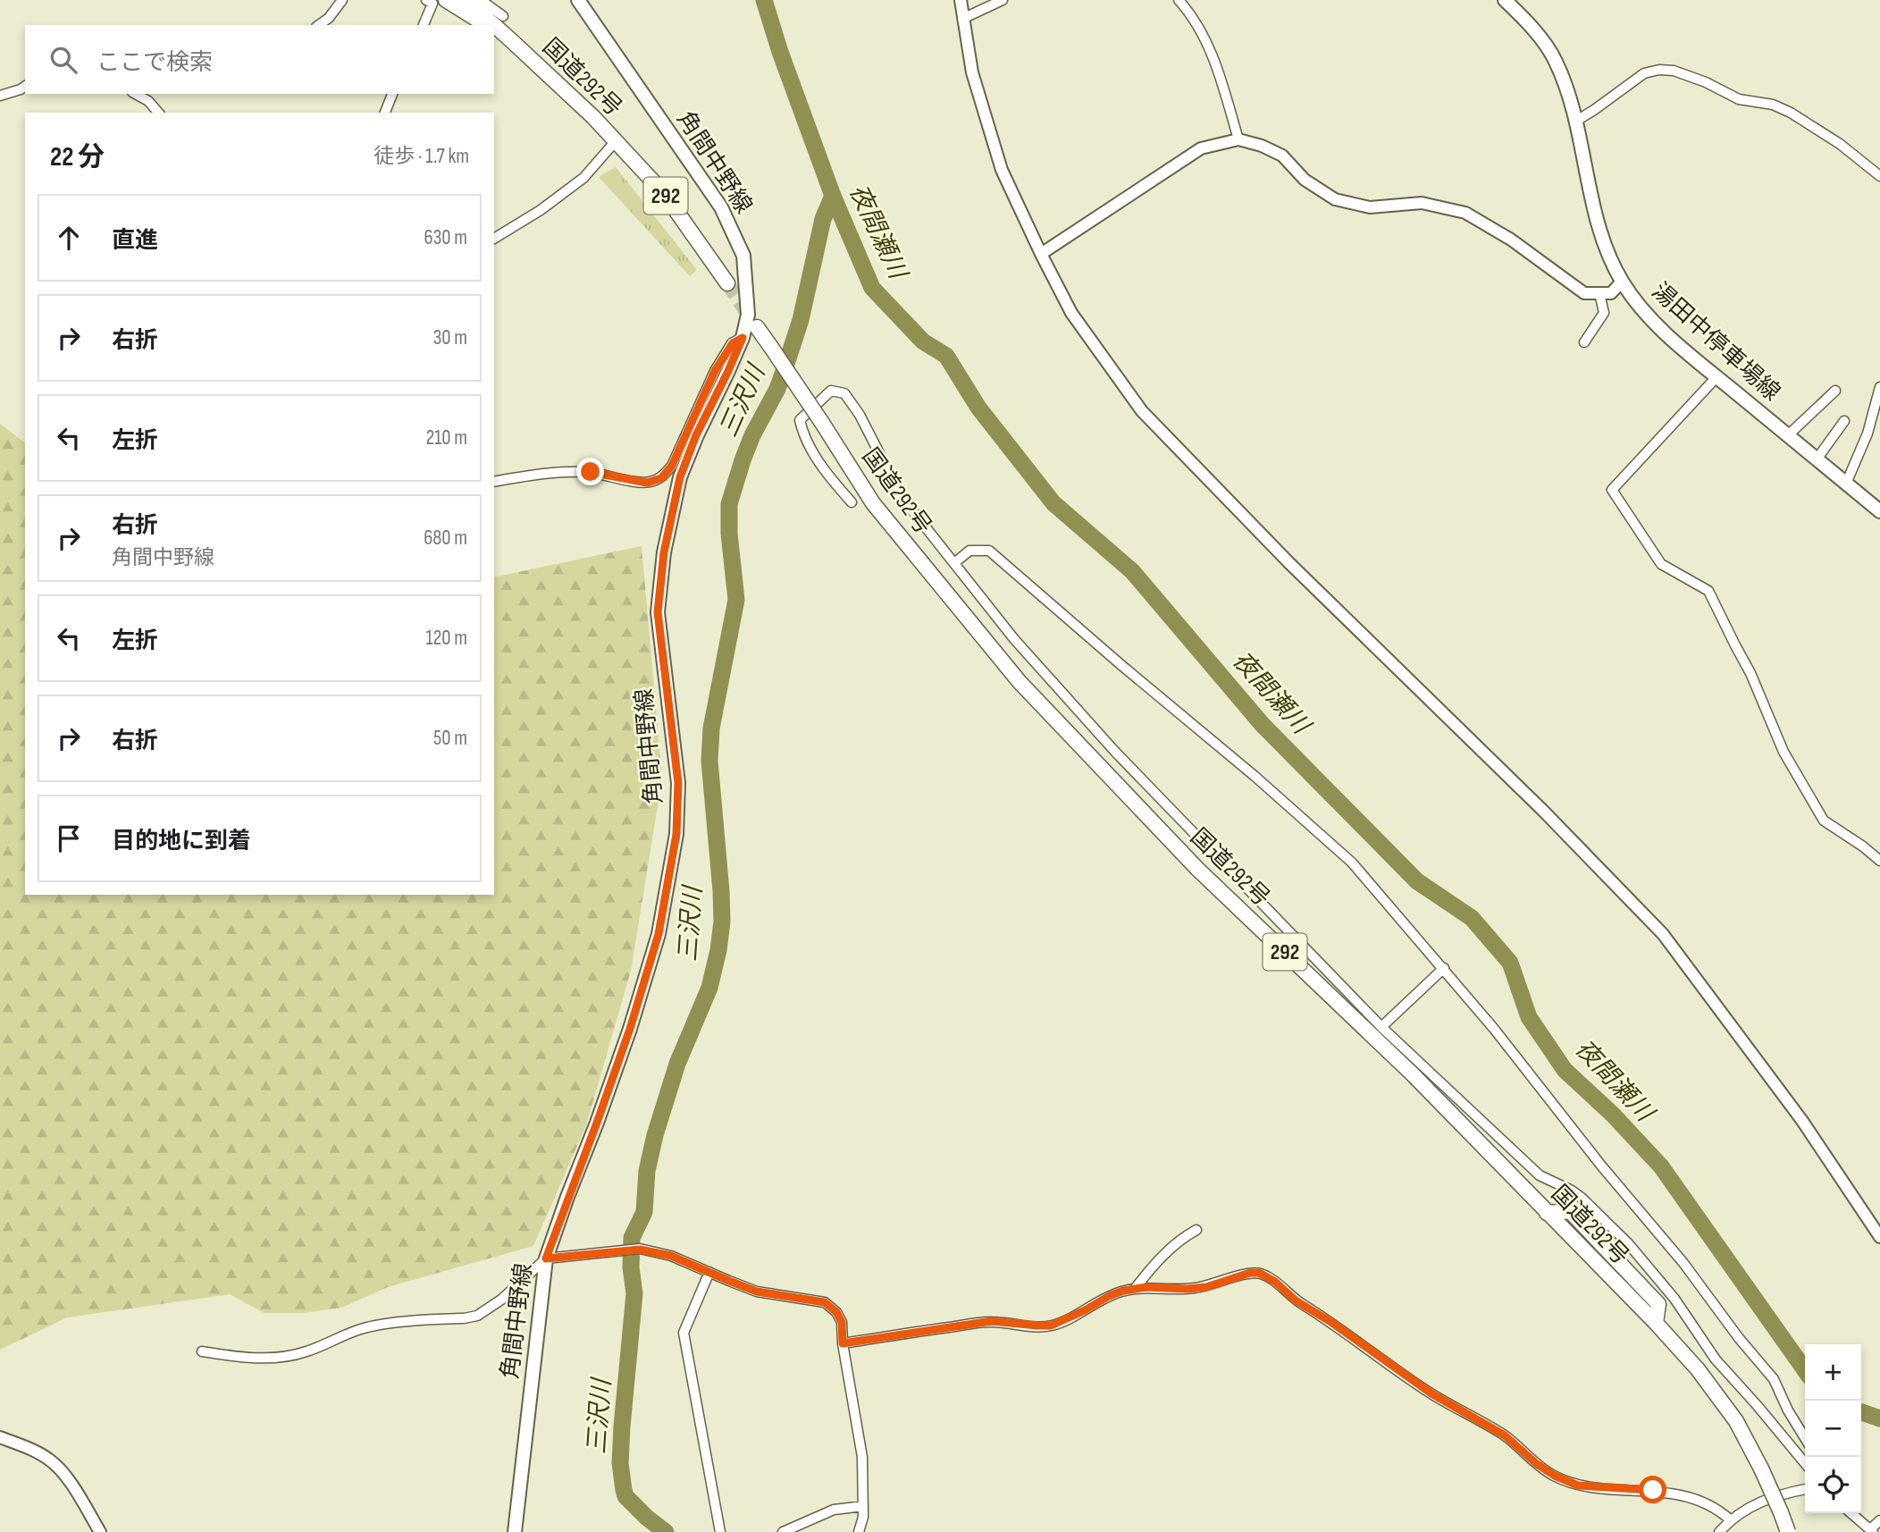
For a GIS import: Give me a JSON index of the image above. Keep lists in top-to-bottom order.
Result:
{
  "streets": {
    "highway": ["国道292号", "292"],
    "main road": ["角間中野線", "湯田中停車場線"]
  },
  "crossings": [
    ["国道292号", "292"]
  ],
  "water": ["夜間瀬川", "三沢川"],
  "page": {
    "search": "ここで検索",
    "heading": ["22 分", "徒歩 · 1.7 km"],
    "list": [
      ["直進", "630 m"],
      ["右折", "30 m"],
      ["左折", "210 m"],
      ["右折", "角間中野線", "680 m"],
      ["左折", "120 m"],
      ["右折", "50 m"],
      "目的地に到着"
    ],
    "map_buttons": ["+", "−"]
  }
}
